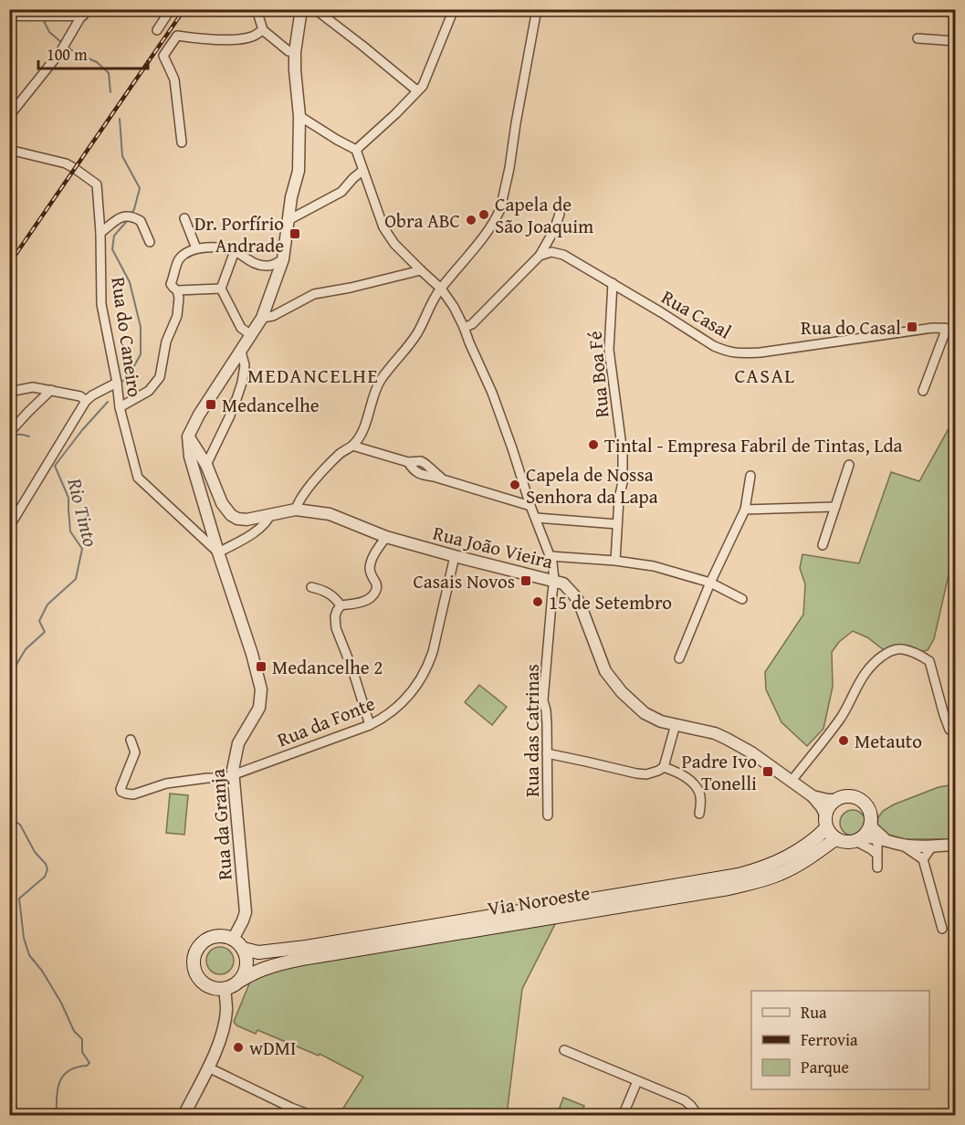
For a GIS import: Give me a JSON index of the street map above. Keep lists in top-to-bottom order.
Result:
{
  "streets": {
    "main road": ["Via Noroeste"],
    "street": [
      "Rua Casal",
      "Rua do Caneiro",
      "Rua Boa Fé",
      "Rua João Vieira",
      "Rua da Fonte",
      "Rua das Catrinas",
      "Rua da Granja"
    ]
  },
  "crossings": [
    ["Rua Casal", "Rua Boa Fé"],
    ["Rua do Caneiro", "Rua da Granja"],
    ["Rua João Vieira", "Rua da Fonte"],
    ["Rua João Vieira", "Rua das Catrinas"],
    ["Rua João Vieira", "Rua da Granja"],
    ["Rua João Vieira", "Via Noroeste"],
    ["Rua da Fonte", "Rua da Granja"],
    ["Rua da Granja", "Via Noroeste"]
  ],
  "districts": ["MEDANCELHE", "CASAL"],
  "water": ["Rio Tinto"],
  "places": {
    "other": [
      "Capela de São Joaquim",
      "Obra ABC",
      "Tintal - Empresa Fabril de Tintas, Lda",
      "Capela de Nossa Senhora da Lapa",
      "15 de Setembro",
      "Metauto",
      "wDMI"
    ],
    "transit": [
      "Dr. Porfírio Andrade",
      "Rua do Casal",
      "Medancelhe",
      "Casais Novos",
      "Medancelhe 2",
      "Padre Ivo Tonelli"
    ]
  },
  "legend": ["Rua", "Ferrovia", "Parque"],
  "scale_bar": "100 m"
}
